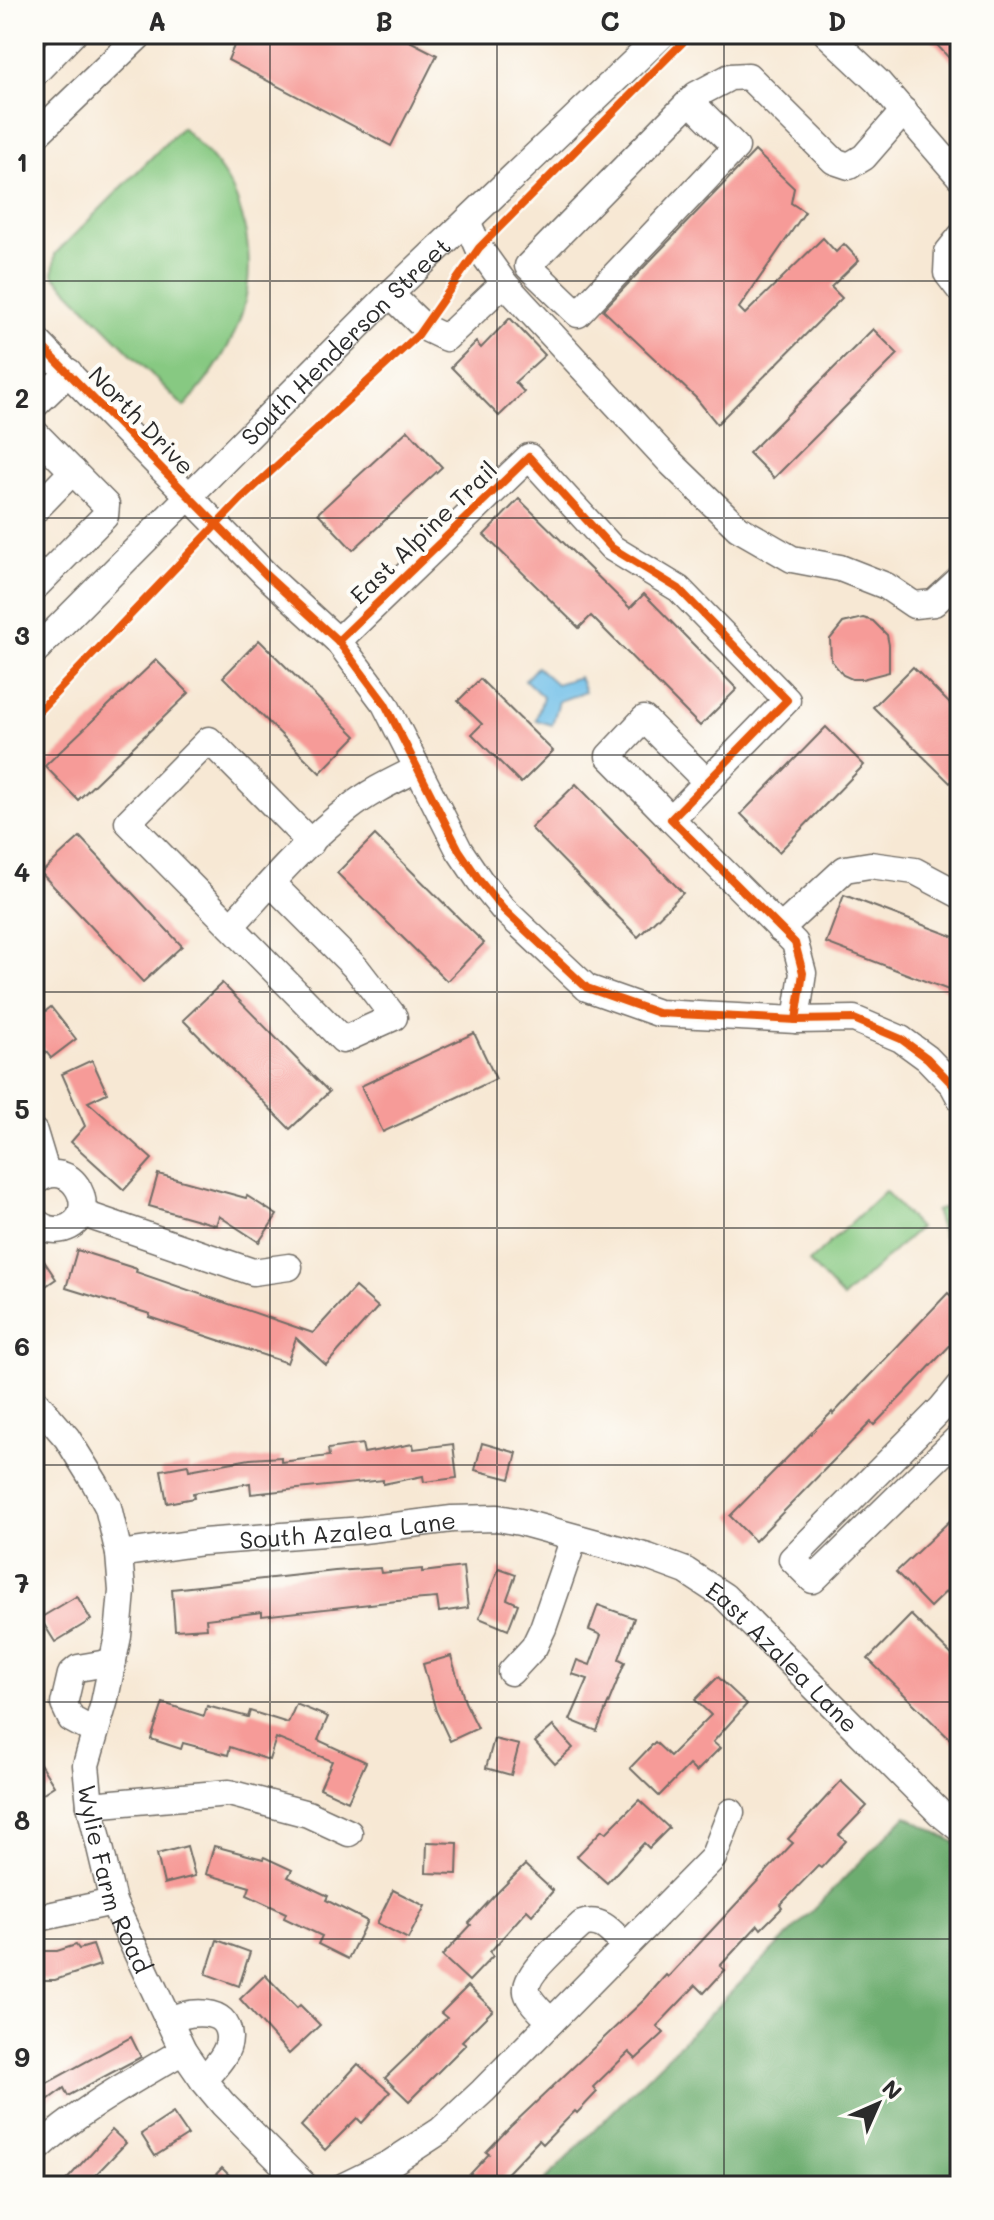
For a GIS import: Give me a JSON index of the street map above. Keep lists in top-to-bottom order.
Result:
{
  "streets": {
    "street": [
      "South Henderson Street",
      "North Drive",
      "East Alpine Trail",
      "South Azalea Lane",
      "East Azalea Lane",
      "Wylie Farm Road"
    ]
  },
  "crossings": [
    ["South Henderson Street", "North Drive"],
    ["North Drive", "East Alpine Trail"],
    ["South Azalea Lane", "East Azalea Lane"],
    ["South Azalea Lane", "Wylie Farm Road"]
  ],
  "north": "top right",
  "grid": {
    "columns": [
      "A",
      "B",
      "C",
      "D"
    ],
    "rows": [
      "1",
      "2",
      "3",
      "4",
      "5",
      "6",
      "7",
      "8",
      "9"
    ]
  }
}
